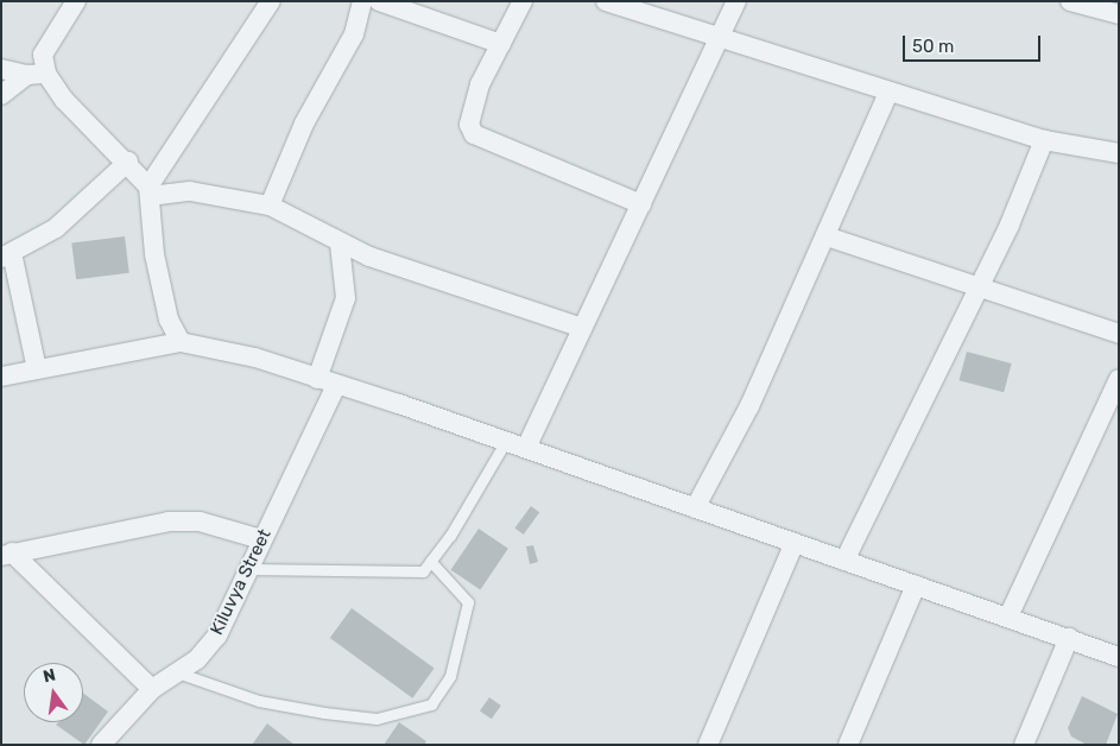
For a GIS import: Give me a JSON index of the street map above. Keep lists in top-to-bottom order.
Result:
{
  "streets": {
    "street": ["Kiluvya Street"]
  },
  "scale_bar": "50 m",
  "north": "top"
}
